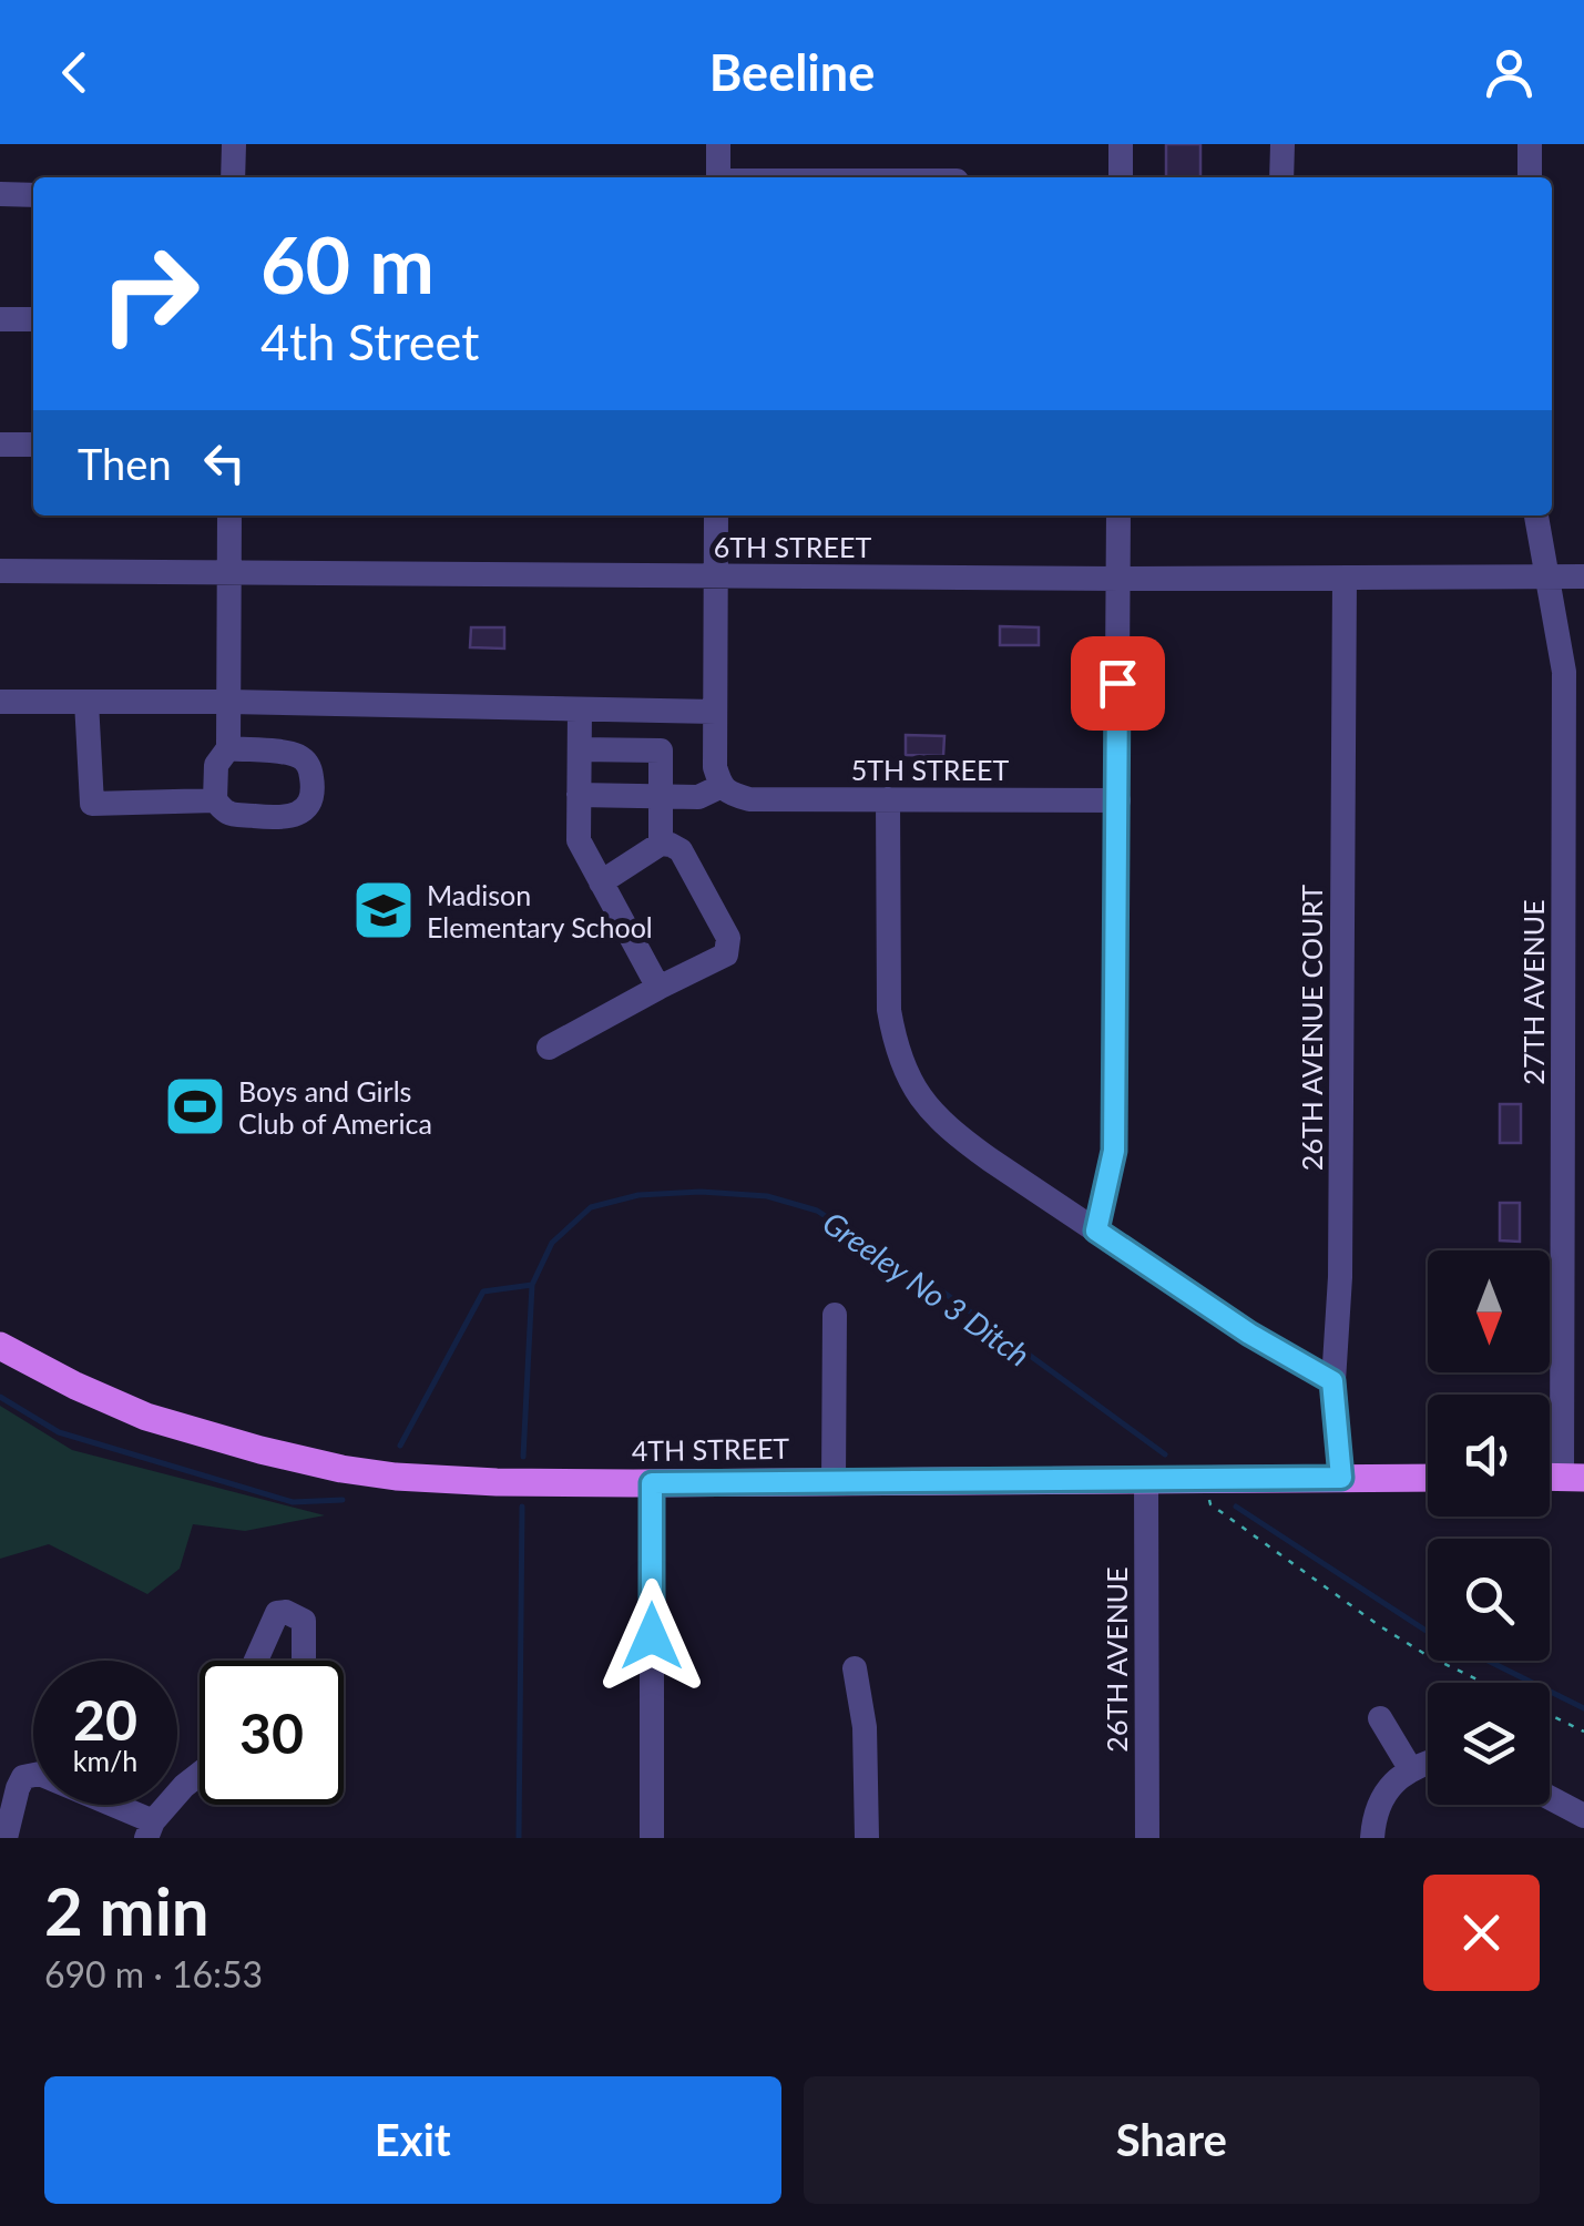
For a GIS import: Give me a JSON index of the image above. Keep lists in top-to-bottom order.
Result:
{
  "streets": {
    "main road": ["4TH STREET"],
    "street": [
      "6TH STREET",
      "5TH STREET",
      "27TH AVENUE",
      "26TH AVENUE COURT",
      "26TH AVENUE"
    ]
  },
  "crossings": [
    ["6TH STREET", "27TH AVENUE"],
    ["6TH STREET", "26TH AVENUE COURT"],
    ["26TH AVENUE COURT", "4TH STREET"],
    ["4TH STREET", "26TH AVENUE"]
  ],
  "water": ["Greeley No 3 Ditch"],
  "places": {
    "school or university": ["Madison Elementary School"],
    "sports": ["Boys and Girls Club of America"]
  },
  "north": "bottom",
  "page": {
    "header": "Beeline",
    "turn": ["60 m", "4th Street"],
    "then": "Then",
    "speed": "20 km/h",
    "limit": "30",
    "heading": ["2 min", "690 m · 16:53"],
    "buttons": ["Exit", "Share"]
  }
}
